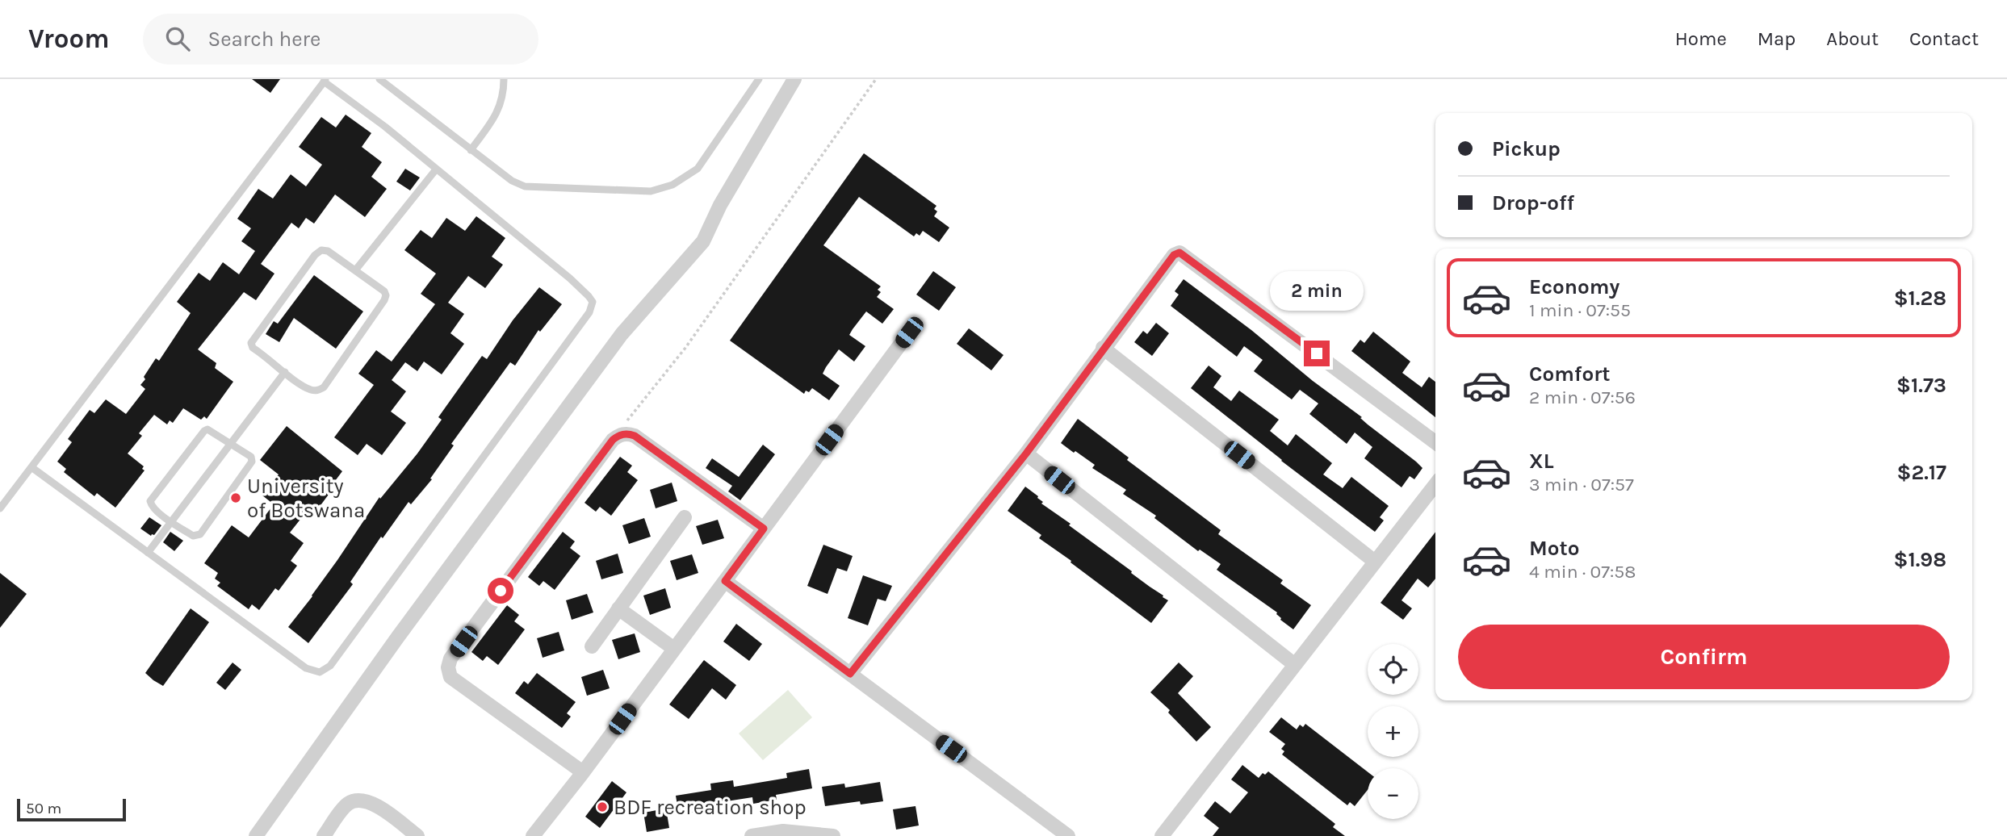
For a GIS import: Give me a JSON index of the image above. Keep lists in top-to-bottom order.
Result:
{
  "places": ["University of Botswana", "BDF recreation shop"],
  "scale_bar": "50 m",
  "page": {
    "header": "Vroom",
    "search": "Search here",
    "nav": [
      "Home",
      "Map",
      "About",
      "Contact"
    ],
    "banner": ["Pickup", "Drop-off"],
    "list": [
      {
        "name": "Economy",
        "note": "1 min · 07:55",
        "value": "$1.28"
      },
      {
        "name": "Comfort",
        "note": "2 min · 07:56",
        "value": "$1.73"
      },
      {
        "name": "XL",
        "note": "3 min · 07:57",
        "value": "$2.17"
      },
      {
        "name": "Moto",
        "note": "4 min · 07:58",
        "value": "$1.98"
      }
    ],
    "bubble": "2 min",
    "buttons": "Confirm",
    "map_buttons": ["+", "−"],
    "scale": "50 m"
  }
}
